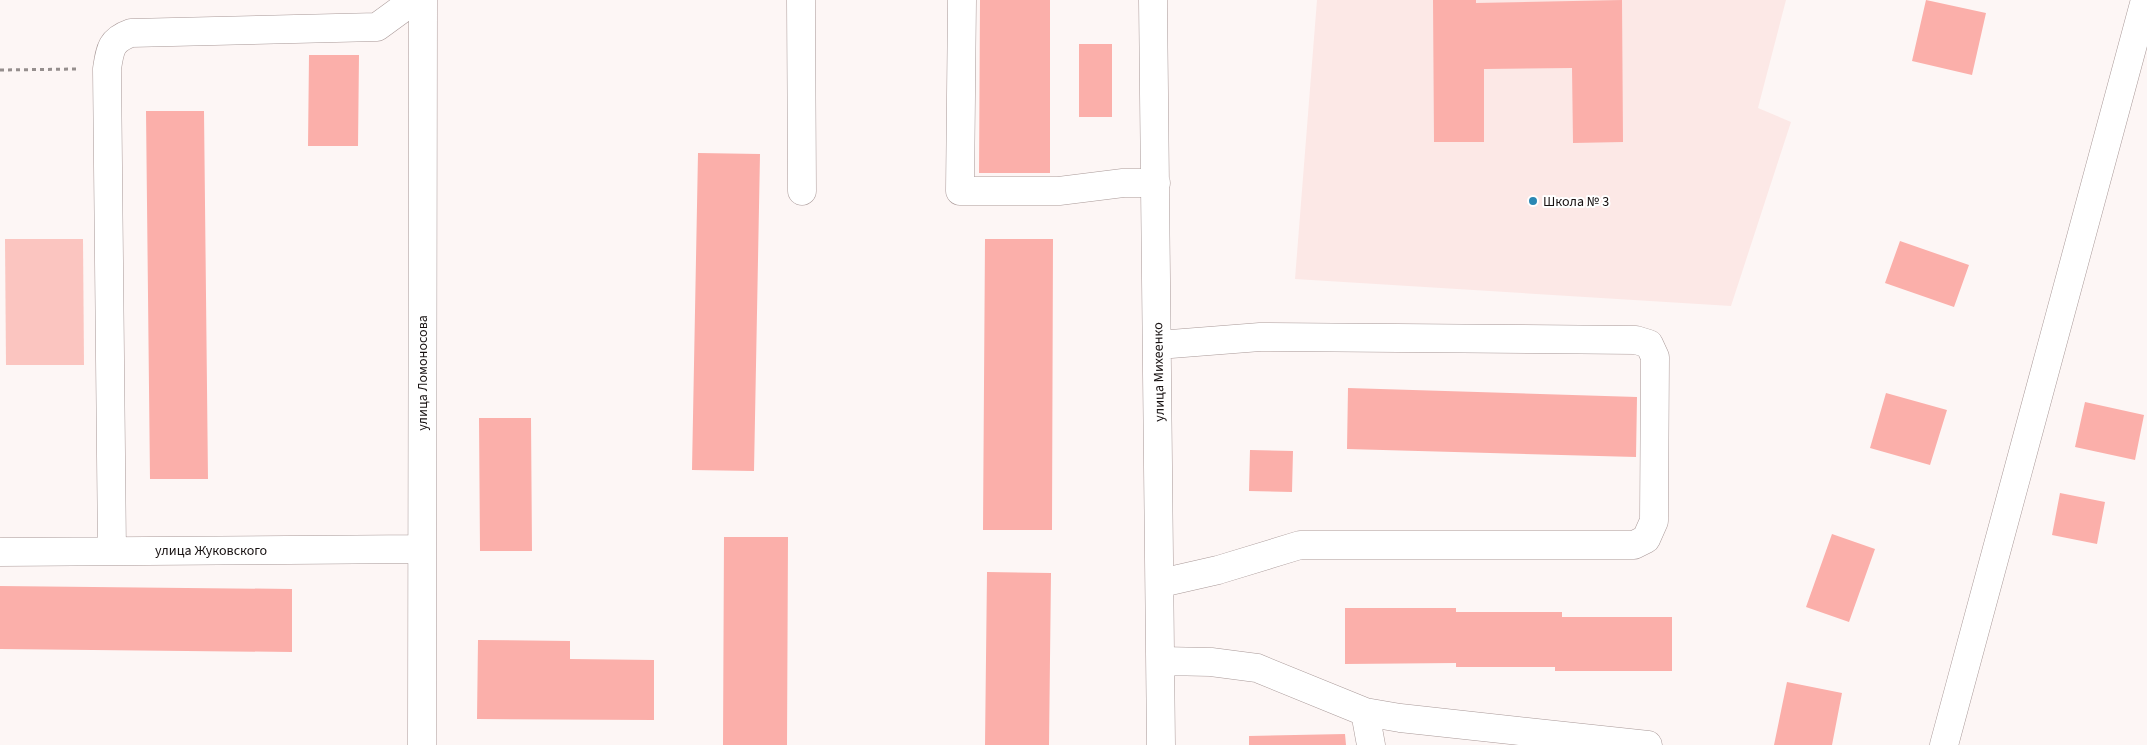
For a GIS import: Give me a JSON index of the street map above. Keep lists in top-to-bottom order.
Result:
{
  "streets": {
    "street": ["улица Михеенко", "улица Ломоносова", "улица Жуковского"]
  },
  "crossings": [
    ["улица Ломоносова", "улица Жуковского"]
  ],
  "places": ["Школа № 3"]
}
